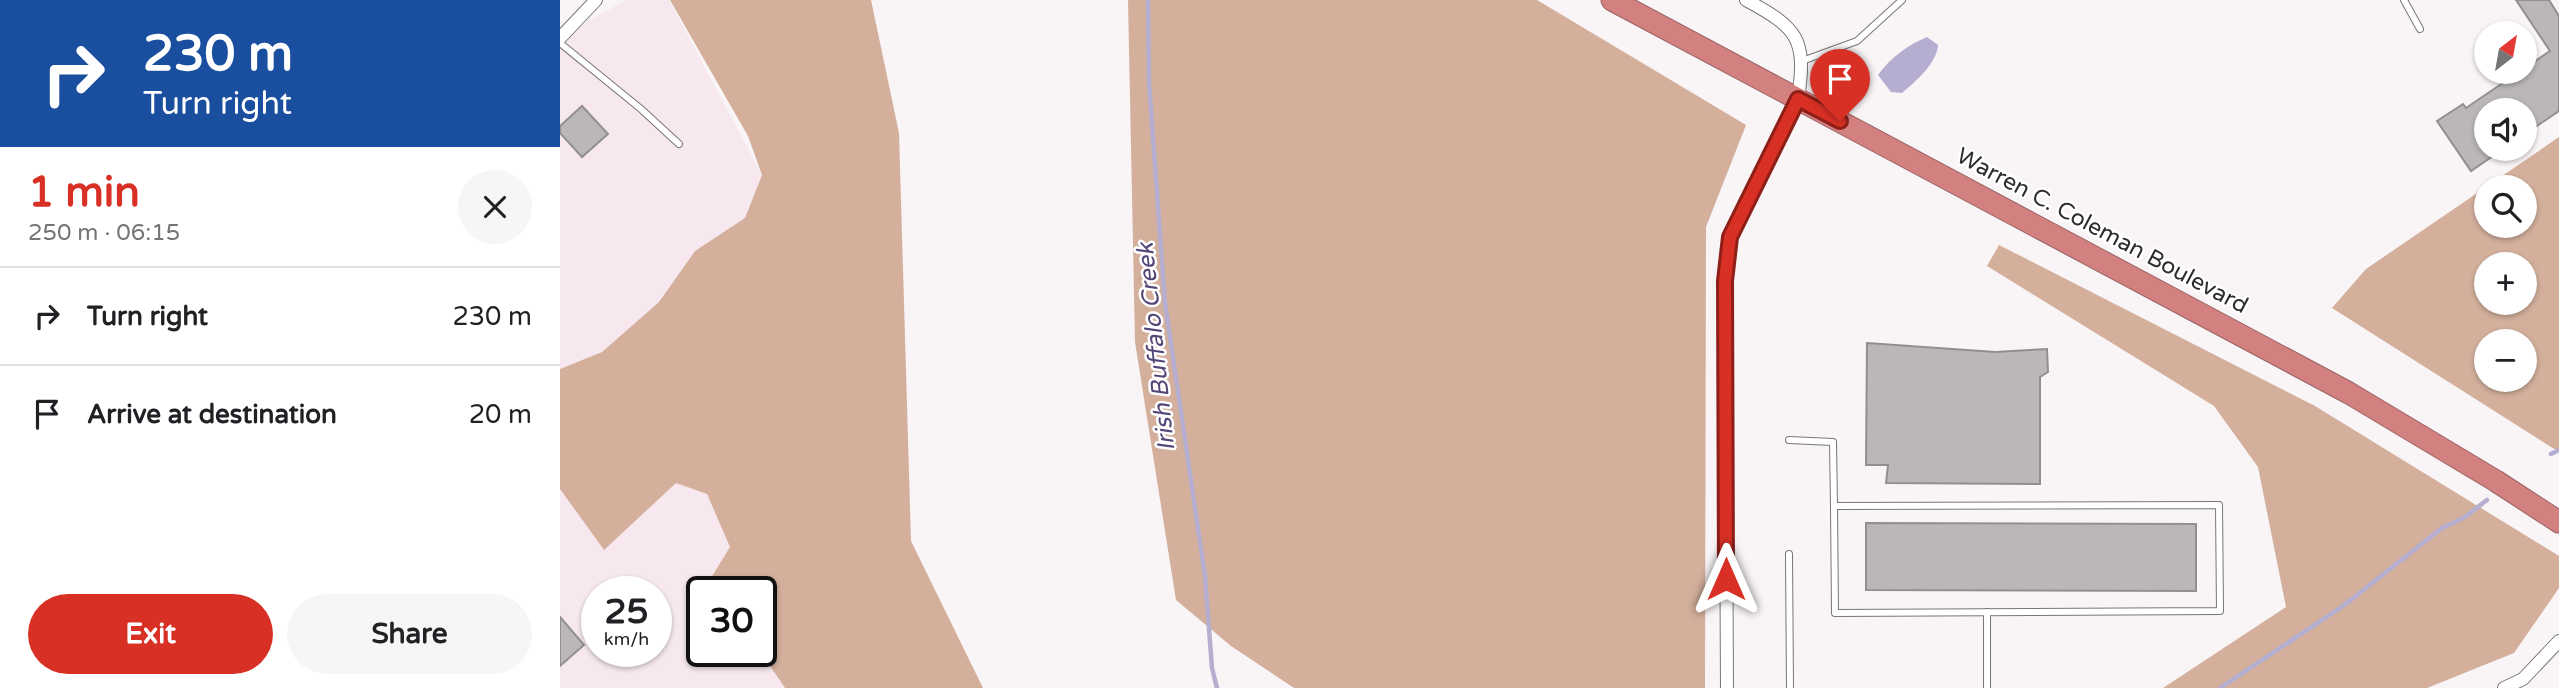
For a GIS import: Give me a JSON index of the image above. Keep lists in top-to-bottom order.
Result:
{
  "streets": {
    "highway": ["Warren C. Coleman Boulevard"]
  },
  "water": ["Irish Buffalo Creek"],
  "north": "top right",
  "page": {
    "turn": ["230 m", "Turn right"],
    "map_buttons": ["+", "−"],
    "heading": ["1 min", "250 m · 06:15"],
    "list": [
      {
        "name": "Turn right",
        "value": "230 m"
      },
      {
        "name": "Arrive at destination",
        "value": "20 m"
      }
    ],
    "speed": "25 km/h",
    "limit": "30",
    "buttons": ["Exit", "Share"]
  }
}
